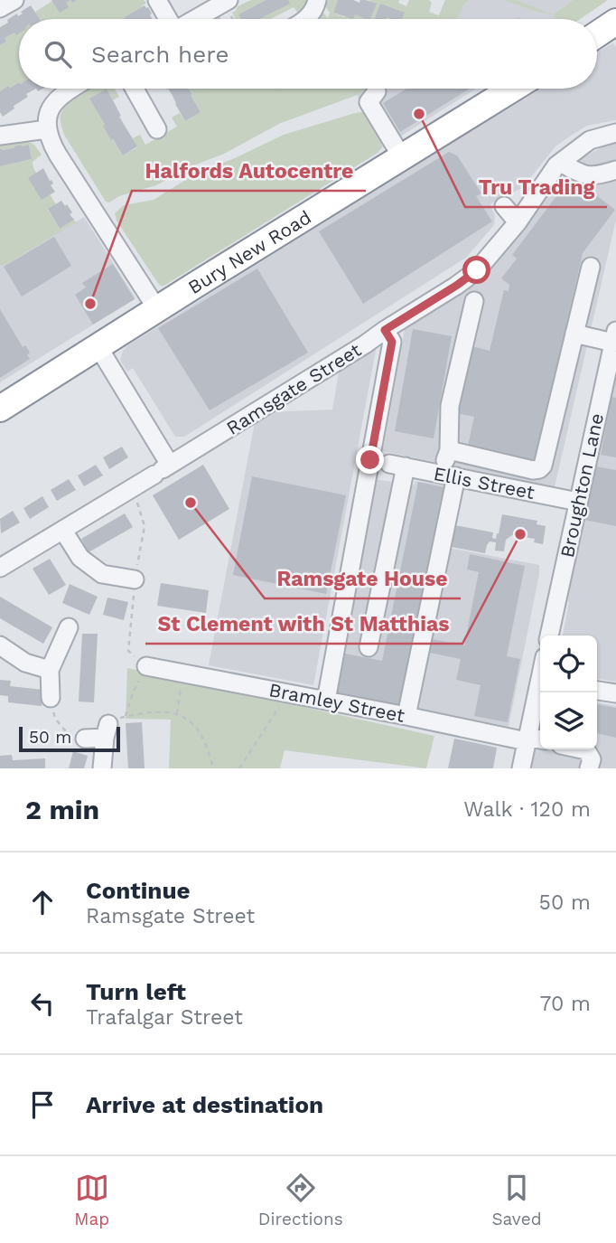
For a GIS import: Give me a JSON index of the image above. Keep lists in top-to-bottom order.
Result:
{
  "streets": {
    "highway": ["Bury New Road"],
    "street": [
      "Ramsgate Street",
      "Ellis Street",
      "Broughton Lane",
      "Bramley Street"
    ]
  },
  "crossings": [
    ["Ellis Street", "Broughton Lane"]
  ],
  "places": [
    "Tru Trading",
    "Halfords Autocentre",
    "Ramsgate House",
    "St Clement with St Matthias"
  ],
  "scale_bar": "50 m",
  "page": {
    "search": "Search here",
    "scale": "50 m",
    "heading": ["2 min", "Walk · 120 m"],
    "list": [
      ["Continue", "Ramsgate Street", "50 m"],
      ["Turn left", "Trafalgar Street", "70 m"],
      "Arrive at destination"
    ],
    "nav": ["Map", "Directions", "Saved"]
  }
}
